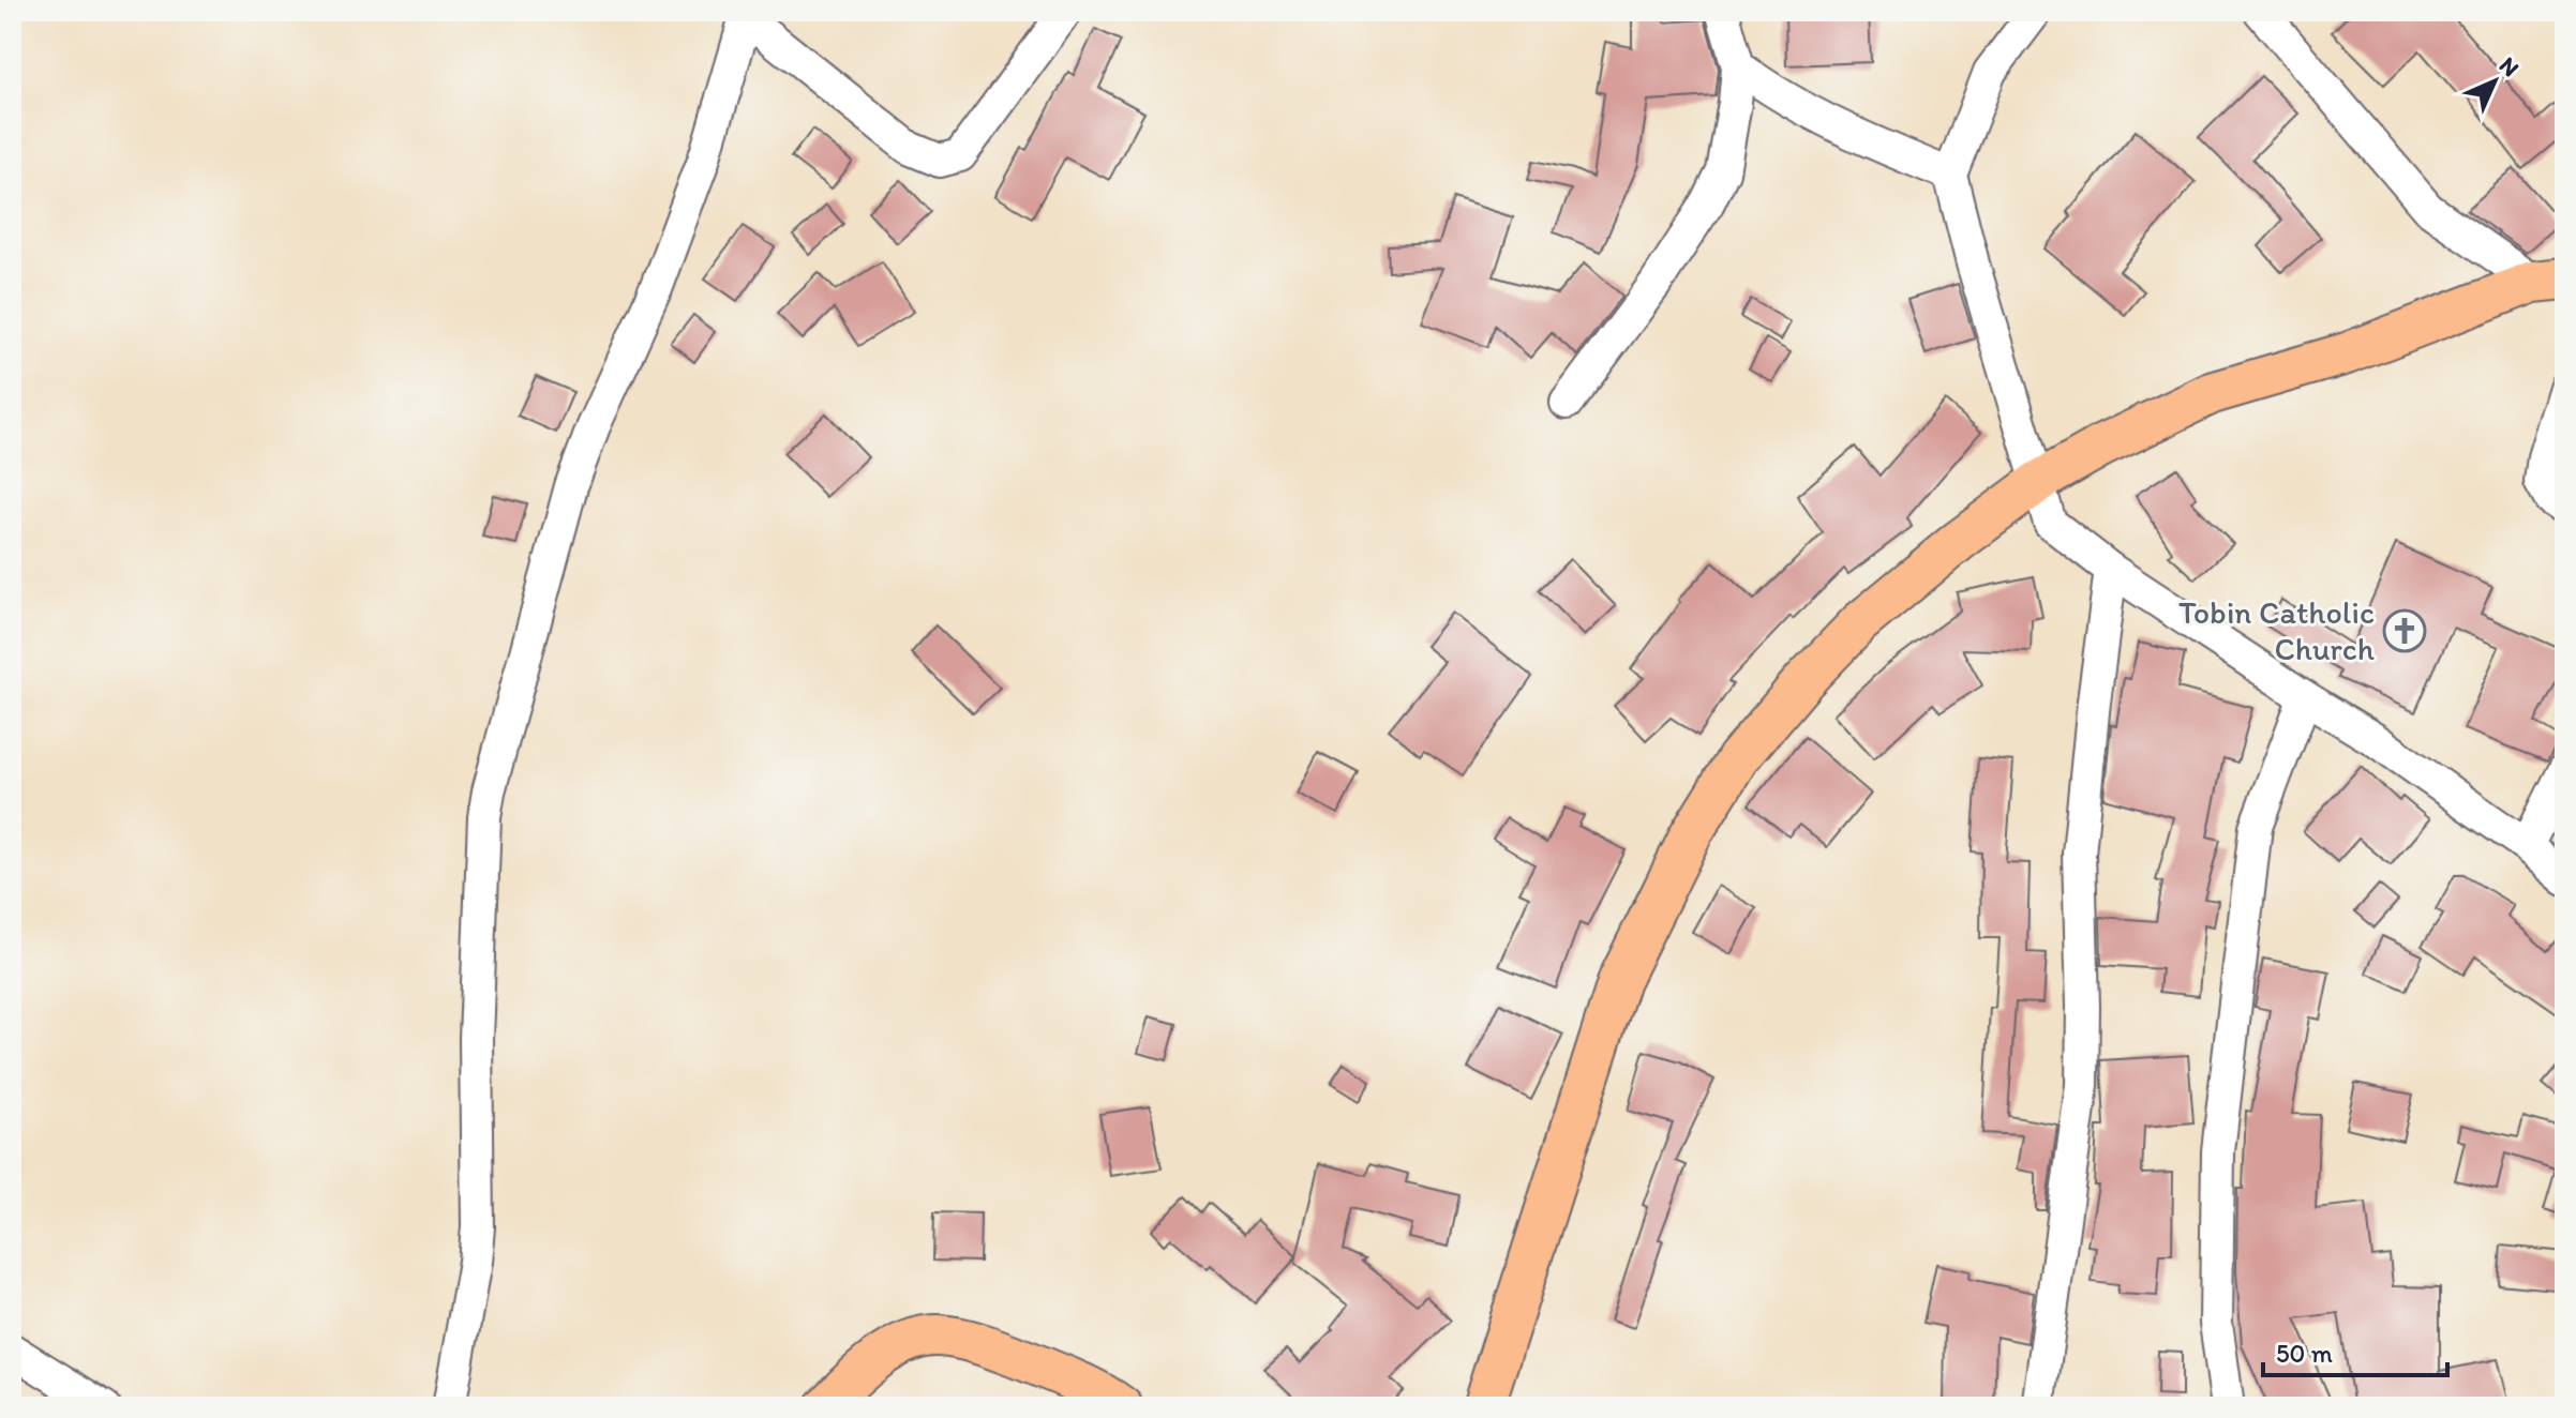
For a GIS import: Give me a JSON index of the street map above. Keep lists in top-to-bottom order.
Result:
{
  "places": {
    "church": ["Tobin Catholic Church"]
  },
  "scale_bar": "50 m",
  "north": "top right"
}
